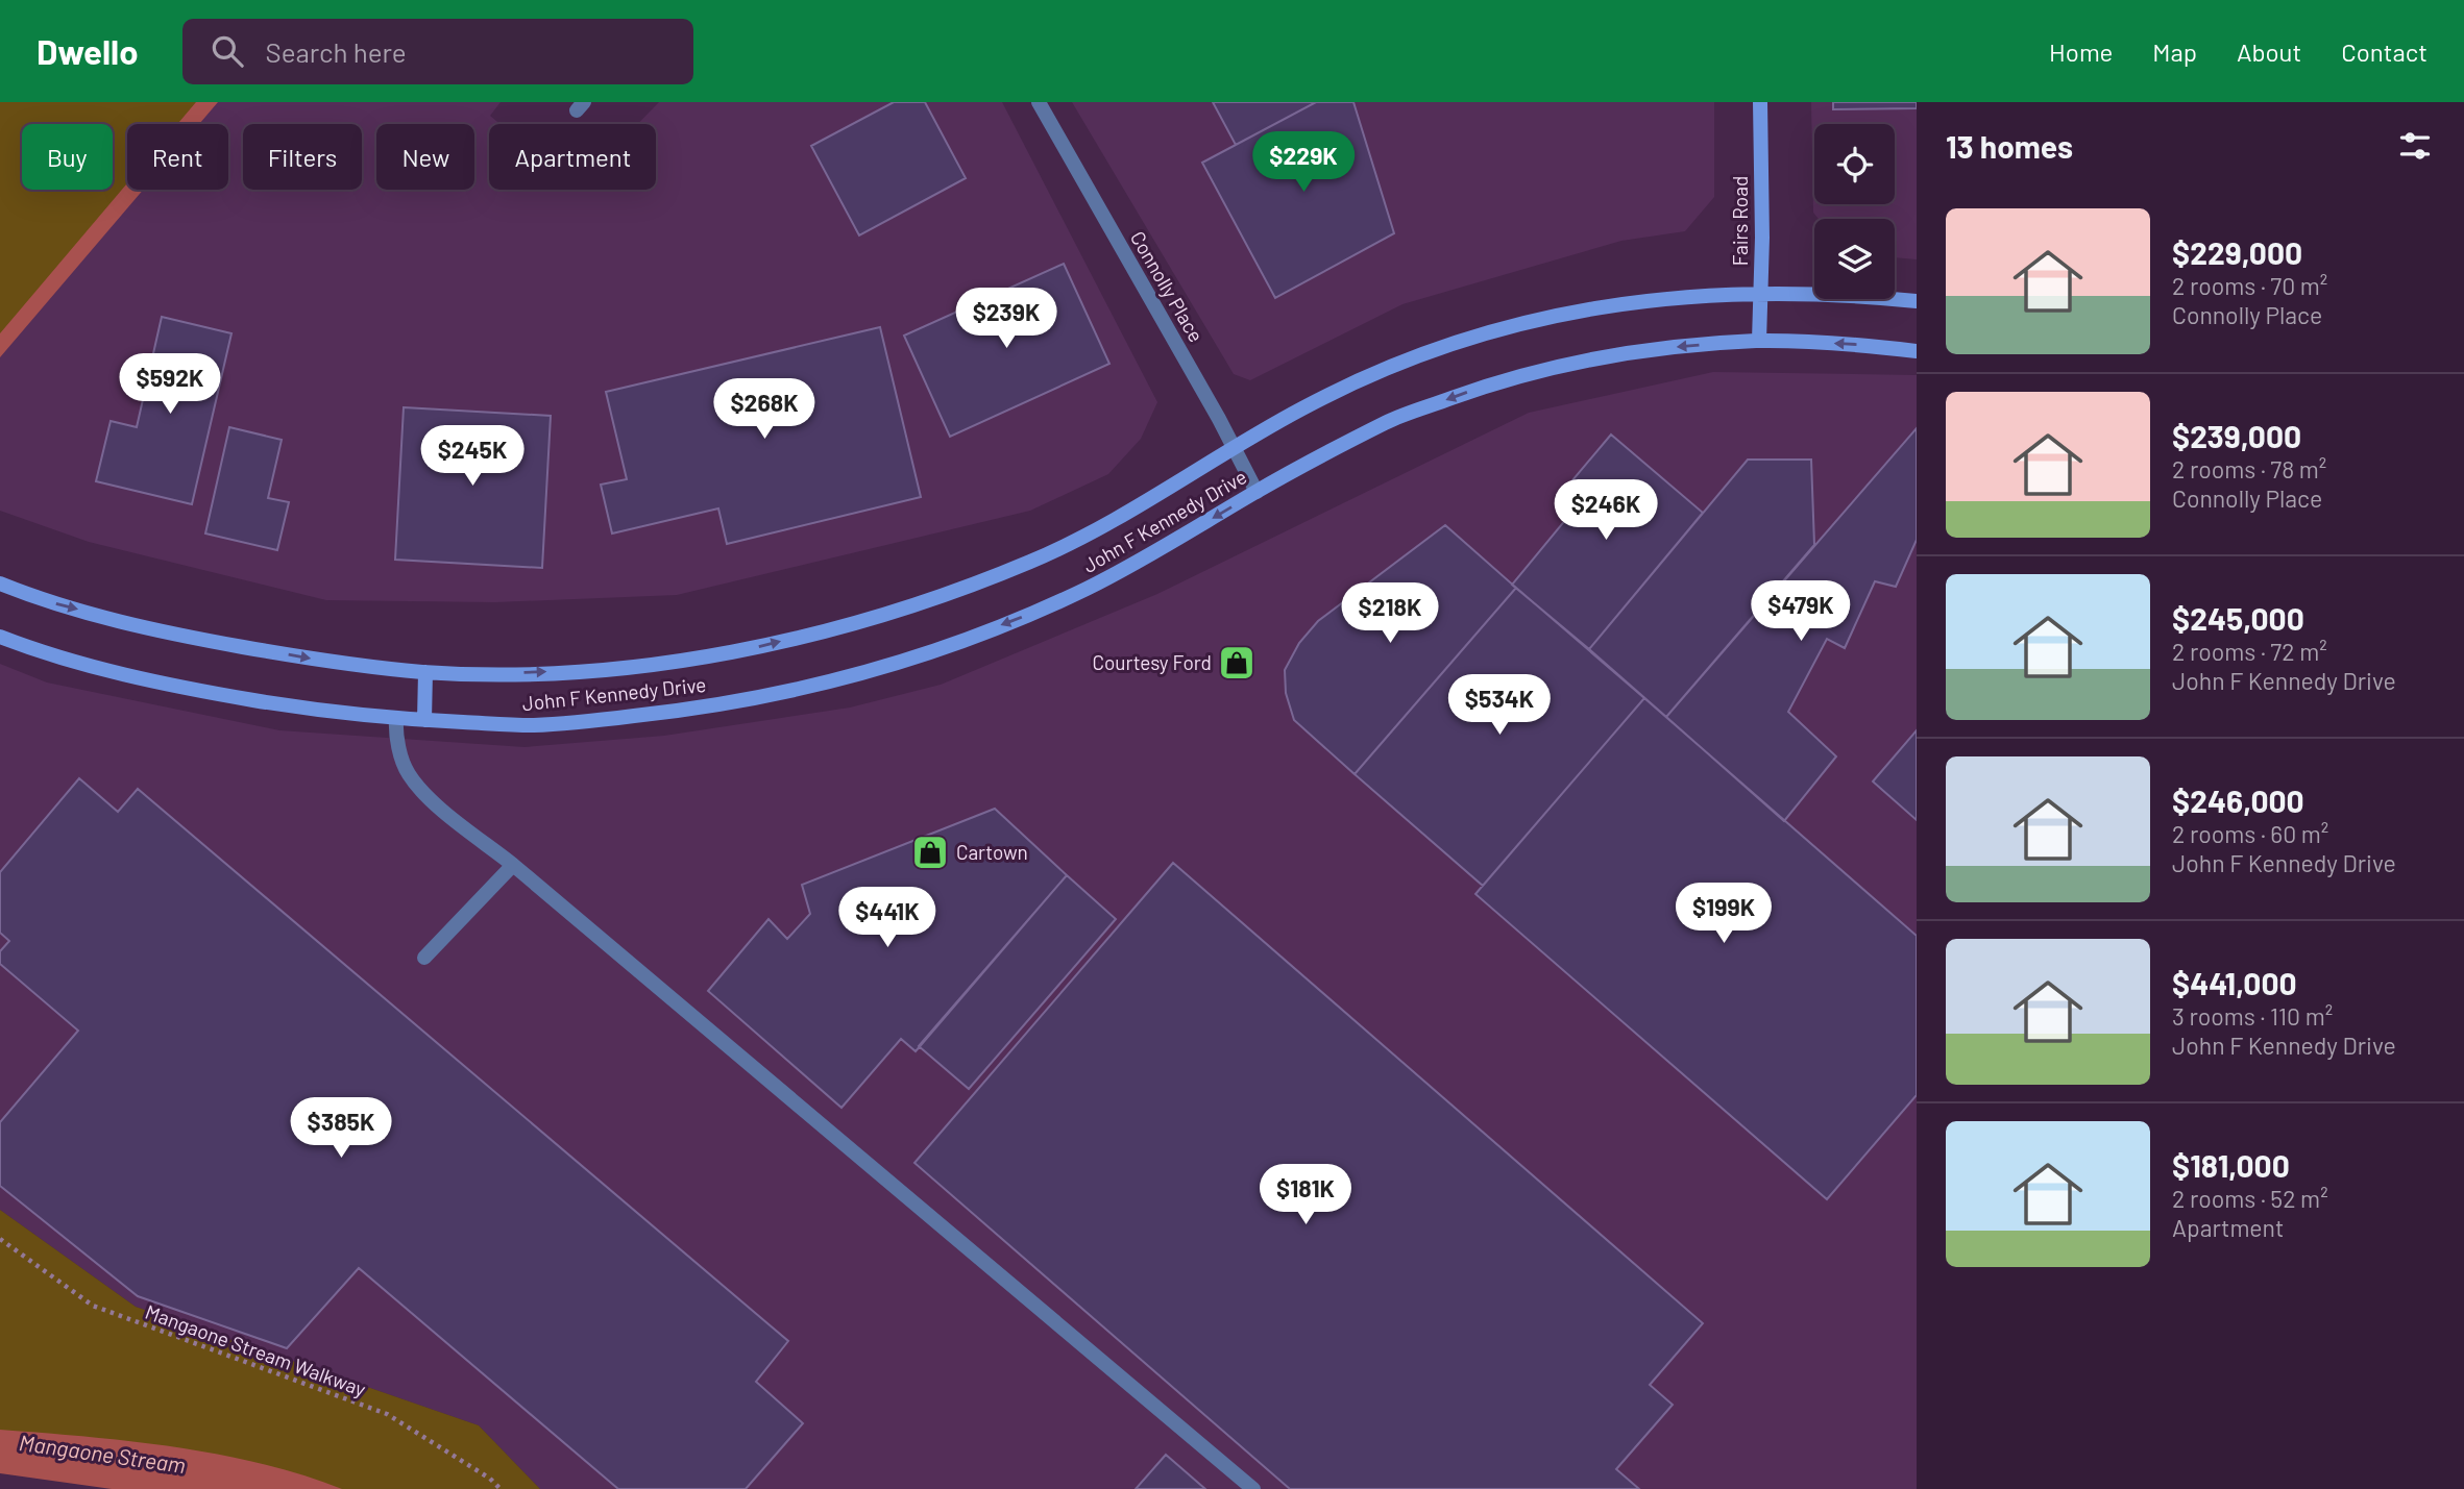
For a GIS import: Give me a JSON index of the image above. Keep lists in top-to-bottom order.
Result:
{
  "streets": {
    "main road": ["Fairs Road", "John F Kennedy Drive"],
    "street": ["Connolly Place"],
    "path": ["Mangaone Stream Walkway"]
  },
  "crossings": [
    ["Fairs Road", "John F Kennedy Drive"],
    ["Connolly Place", "John F Kennedy Drive"]
  ],
  "water": ["Mangaone Stream"],
  "places": {
    "shop": ["Courtesy Ford", "Cartown"]
  },
  "page": {
    "header": "Dwello",
    "search": "Search here",
    "nav": [
      "Home",
      "Map",
      "About",
      "Contact"
    ],
    "heading": "13 homes",
    "chip": [
      "Buy",
      "Rent",
      "Filters",
      "New",
      "Apartment"
    ],
    "price": [
      "$229K",
      "$239K",
      "$592K",
      "$268K",
      "$245K",
      "$246K",
      "$479K",
      "$218K",
      "$534K",
      "$199K",
      "$441K",
      "$385K",
      "$181K"
    ],
    "list": [
      {
        "name": "$229,000",
        "note": "2 rooms · 70 m² · Connolly Place"
      },
      {
        "name": "$239,000",
        "note": "2 rooms · 78 m² · Connolly Place"
      },
      {
        "name": "$245,000",
        "note": "2 rooms · 72 m² · John F Kennedy Drive"
      },
      {
        "name": "$246,000",
        "note": "2 rooms · 60 m² · John F Kennedy Drive"
      },
      {
        "name": "$441,000",
        "note": "3 rooms · 110 m² · John F Kennedy Drive"
      },
      {
        "name": "$181,000",
        "note": "2 rooms · 52 m² · Apartment"
      }
    ]
  }
}
